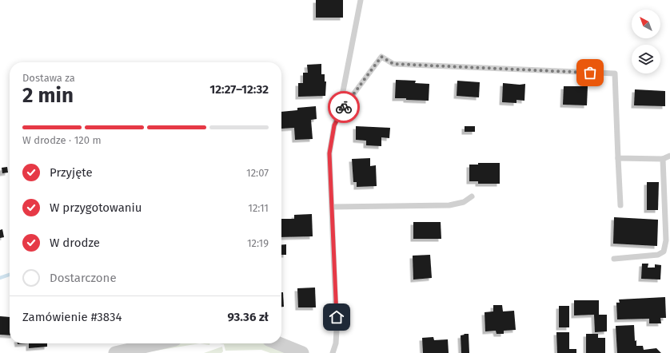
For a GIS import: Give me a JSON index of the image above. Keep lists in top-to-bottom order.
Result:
{
  "north": "top left",
  "page": {
    "heading": ["2 min", "Dostawa za", "12:27–12:32"],
    "panel": ["Zamówienie #3834", "93.36 zł"],
    "bar": "W drodze · 120 m",
    "list": [
      ["Przyjęte", "12:07"],
      ["W przygotowaniu", "12:11"],
      ["W drodze", "12:19"],
      "Dostarczone"
    ]
  }
}
